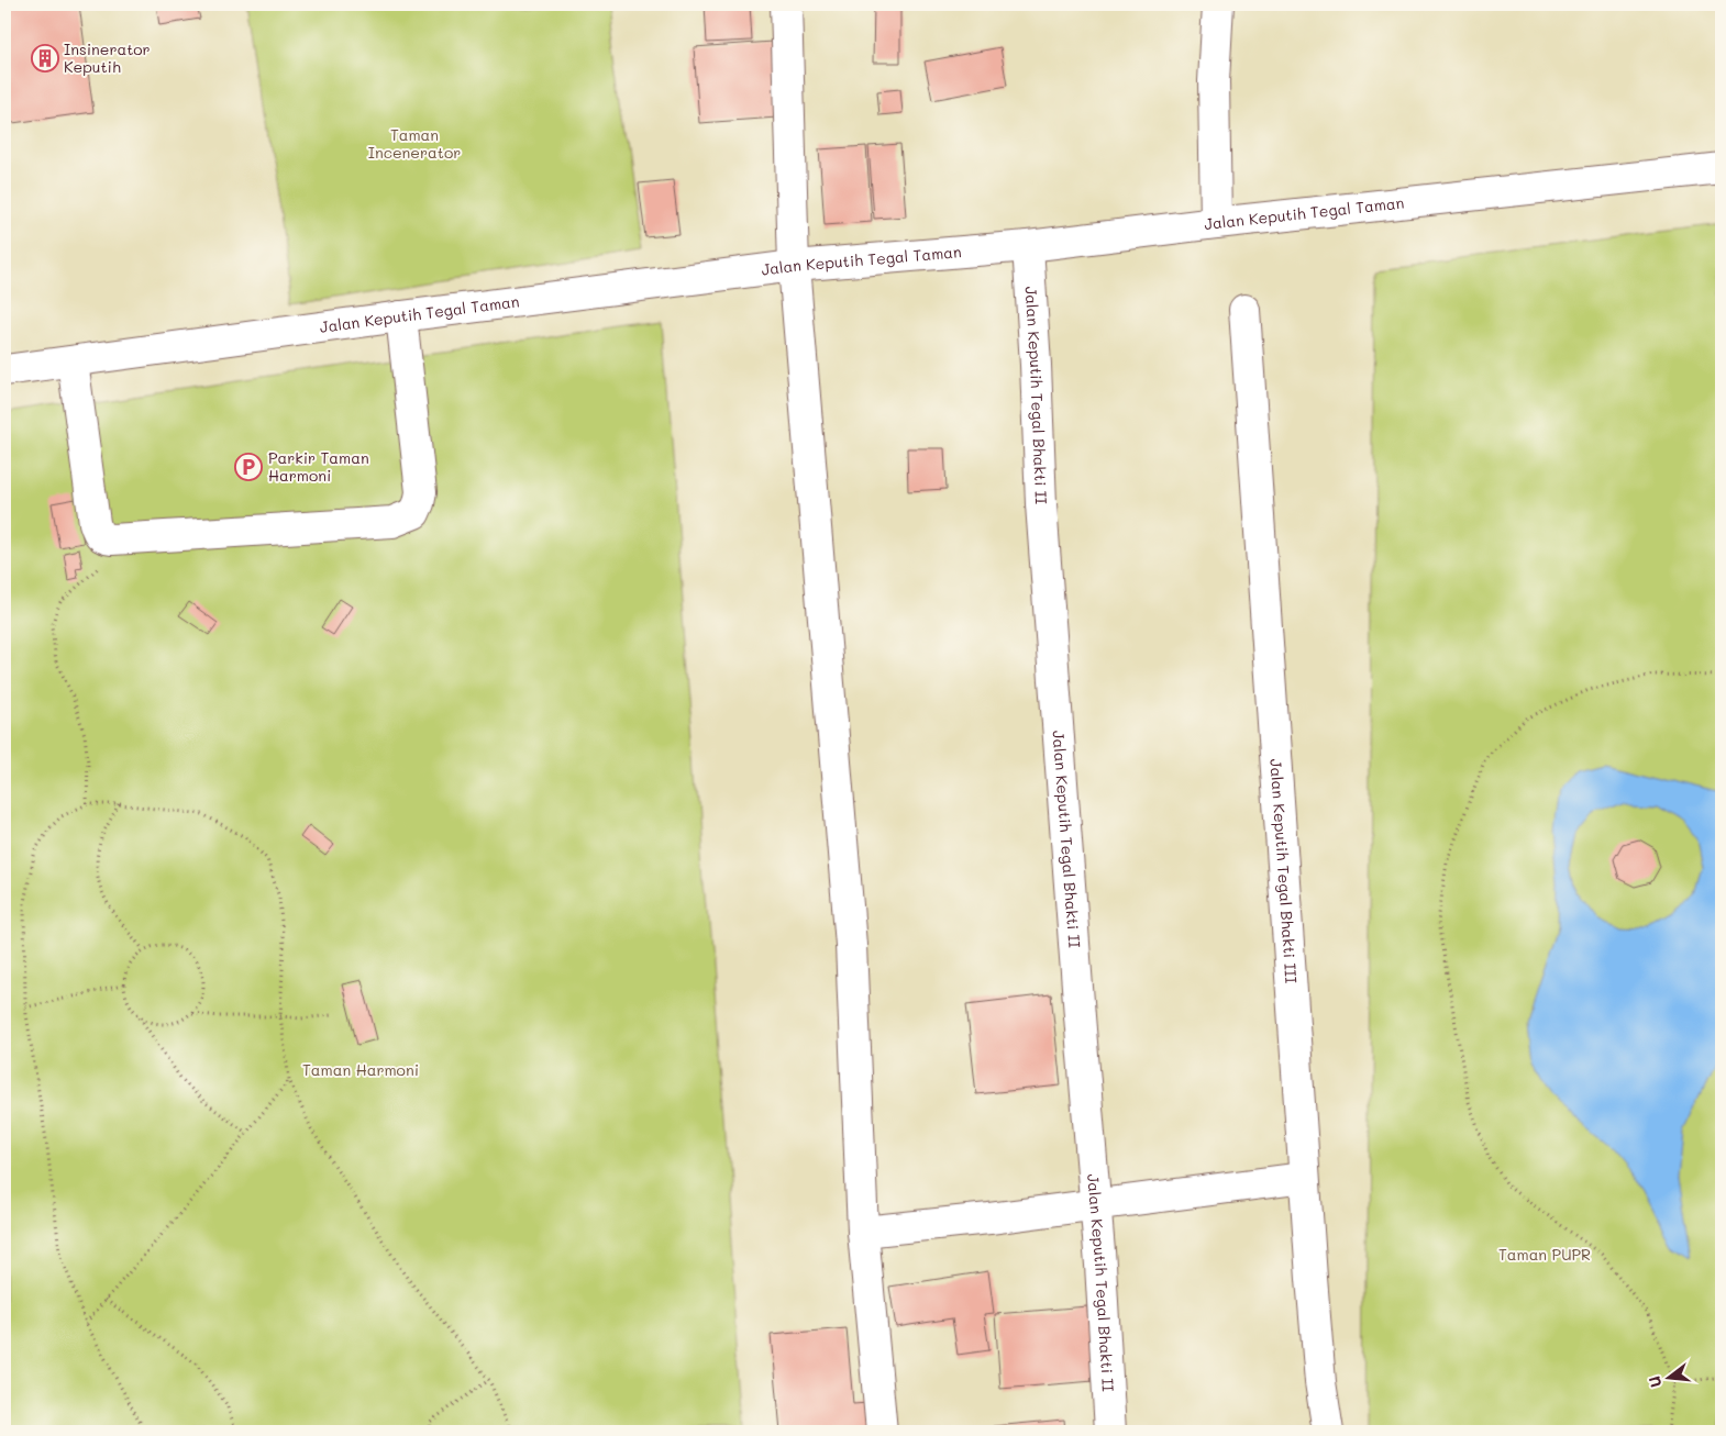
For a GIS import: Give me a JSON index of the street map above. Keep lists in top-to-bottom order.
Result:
{
  "streets": {
    "street": ["Jalan Keputih Tegal Taman", "Jalan Keputih Tegal Bhakti II", "Jalan Keputih Tegal Bhakti III"]
  },
  "crossings": [
    ["Jalan Keputih Tegal Taman", "Jalan Keputih Tegal Bhakti II"]
  ],
  "parks": ["Taman Incenerator", "Taman Harmoni", "Taman PUPR"],
  "places": {
    "building": ["Insinerator Keputih"],
    "parking": ["Parkir Taman Harmoni"]
  },
  "north": "left"
}
